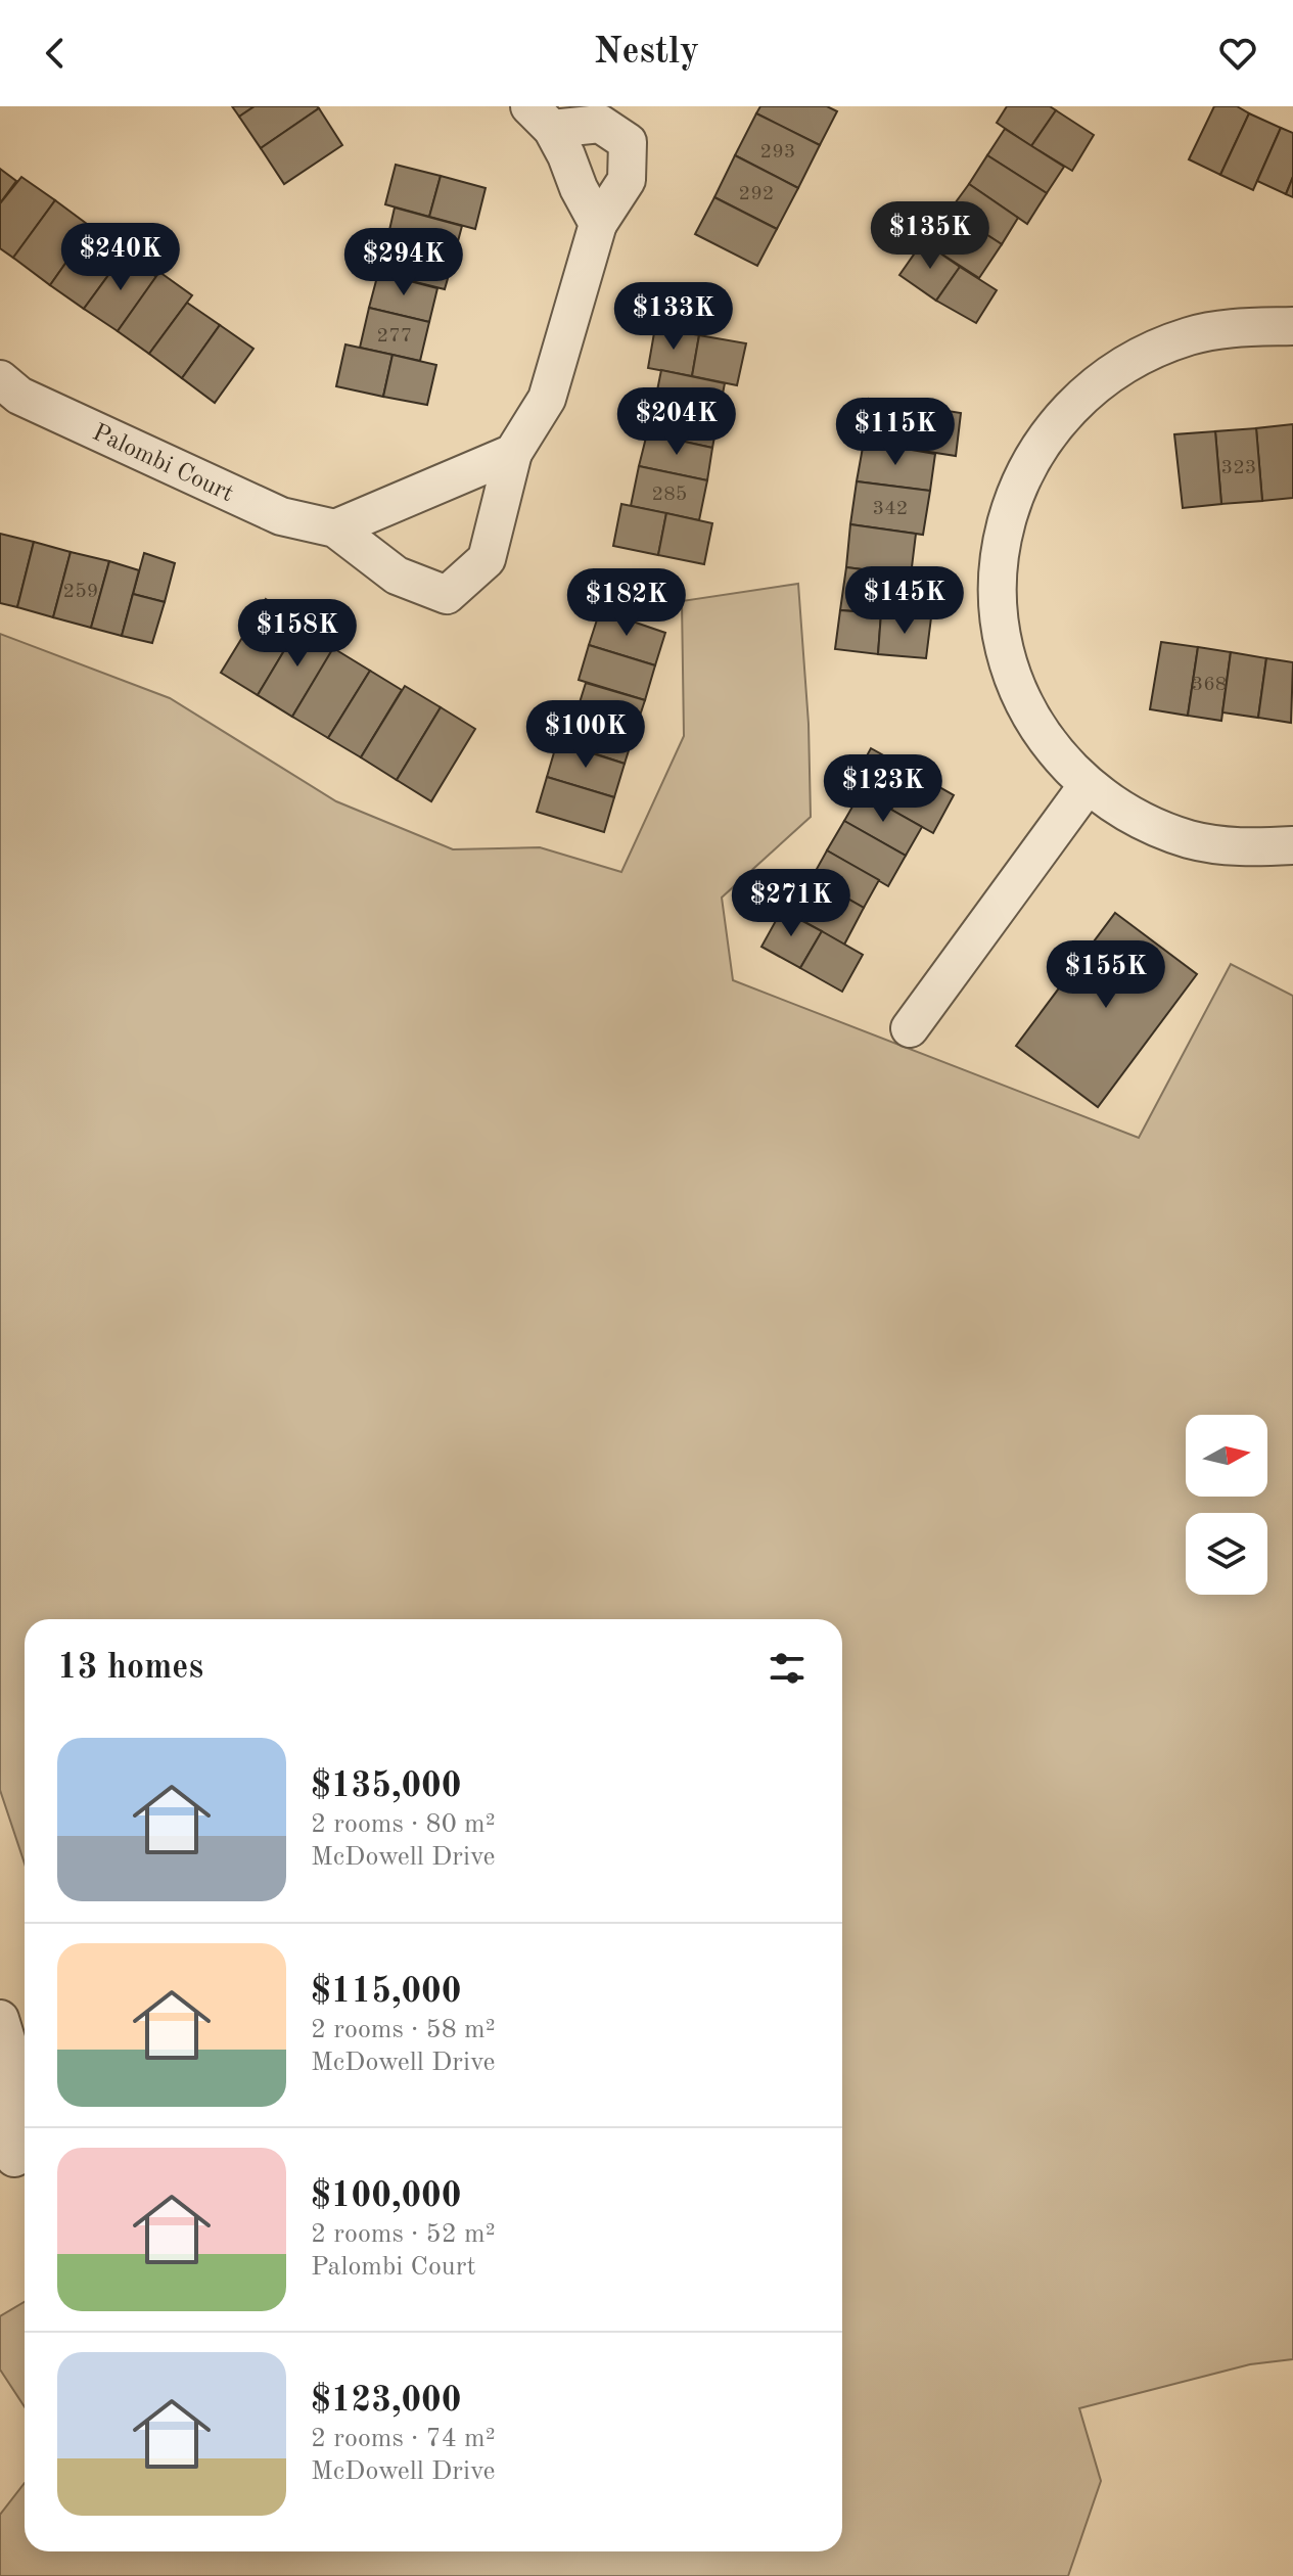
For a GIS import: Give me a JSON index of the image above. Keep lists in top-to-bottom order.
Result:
{
  "streets": {
    "street": ["Palombi Court"]
  },
  "house_numbers": [
    "293",
    "292",
    "277",
    "323",
    "285",
    "342",
    "259",
    "368"
  ],
  "north": "right",
  "page": {
    "header": "Nestly",
    "price": [
      "$135K",
      "$240K",
      "$294K",
      "$133K",
      "$204K",
      "$115K",
      "$145K",
      "$182K",
      "$158K",
      "$100K",
      "$123K",
      "$271K",
      "$155K"
    ],
    "heading": "13 homes",
    "list": [
      {
        "name": "$135,000",
        "note": "2 rooms · 80 m² · McDowell Drive"
      },
      {
        "name": "$115,000",
        "note": "2 rooms · 58 m² · McDowell Drive"
      },
      {
        "name": "$100,000",
        "note": "2 rooms · 52 m² · Palombi Court"
      },
      {
        "name": "$123,000",
        "note": "2 rooms · 74 m² · McDowell Drive"
      }
    ]
  }
}
